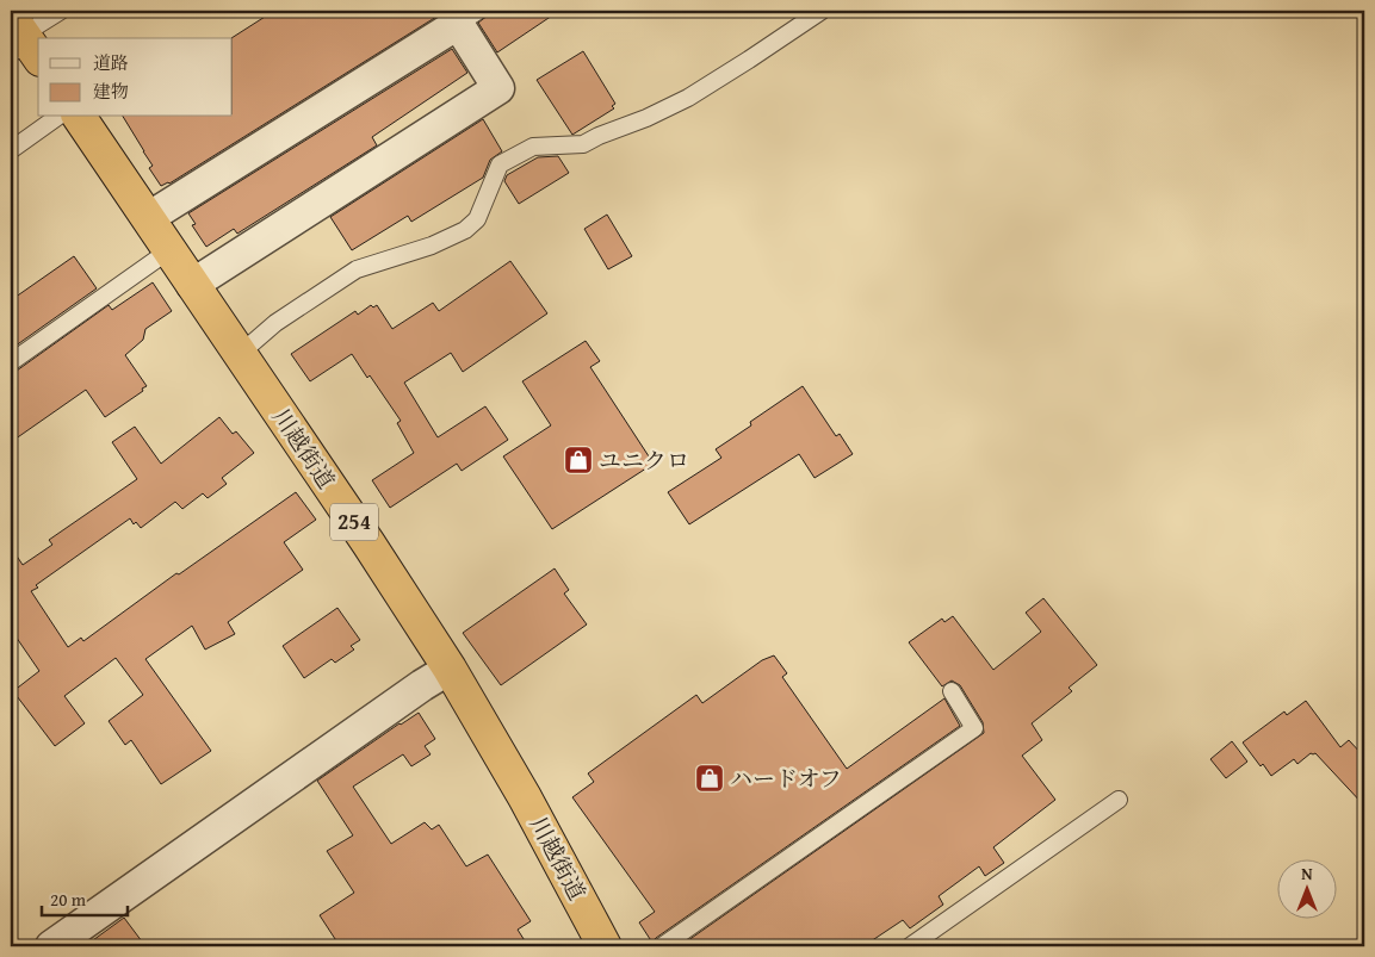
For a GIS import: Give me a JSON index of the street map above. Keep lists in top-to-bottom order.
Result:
{
  "streets": {
    "highway": ["川越街道", "254"]
  },
  "places": {
    "shop": ["ユニクロ", "ハードオフ"]
  },
  "legend": ["道路", "建物"],
  "scale_bar": "20 m",
  "north": "top"
}
